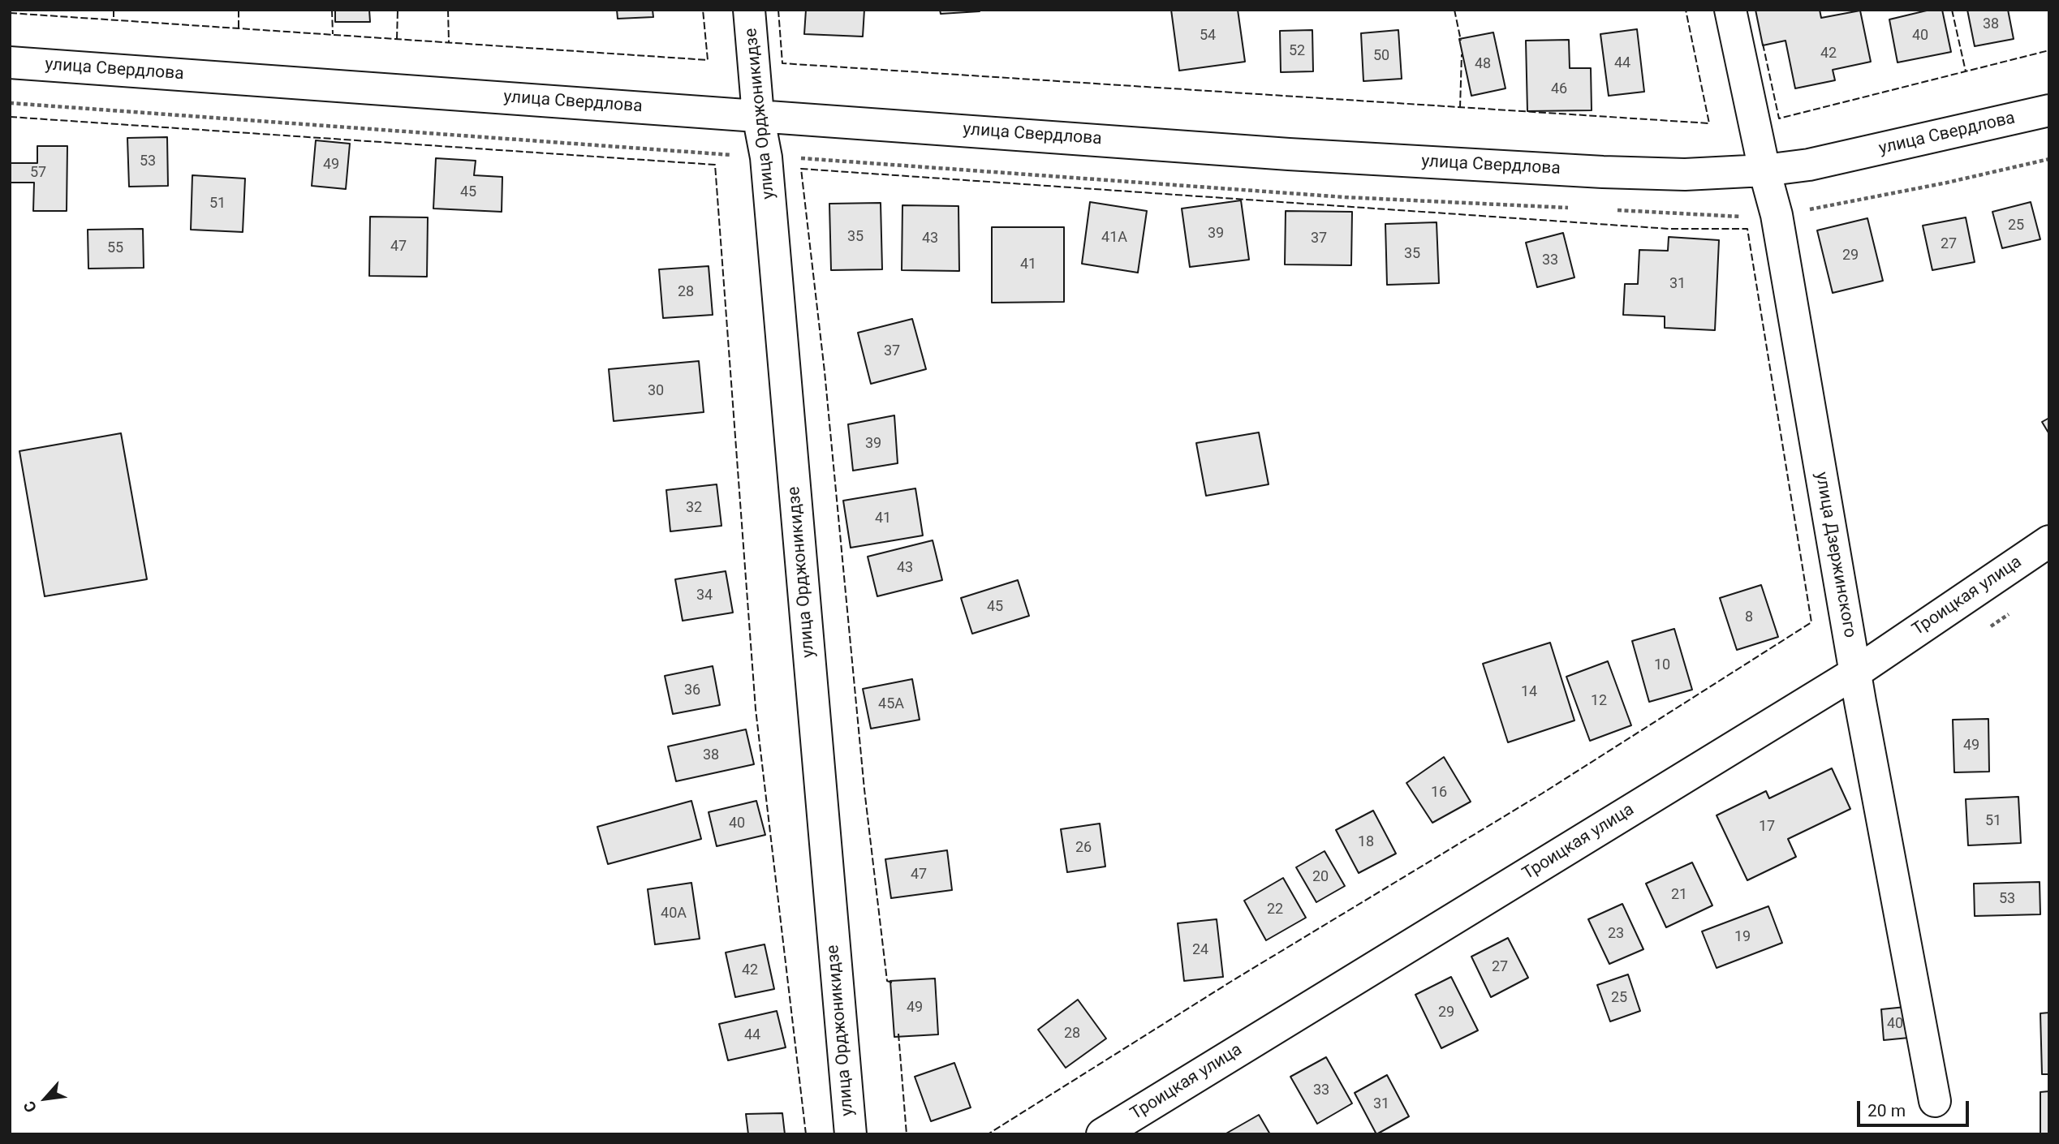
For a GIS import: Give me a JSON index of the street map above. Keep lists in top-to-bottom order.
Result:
{
  "streets": {
    "street": [
      "улица Свердлова",
      "улица Орджоникидзе",
      "улица Дзержинского",
      "Троицкая улица"
    ]
  },
  "crossings": [
    ["улица Свердлова", "улица Орджоникидзе"],
    ["улица Свердлова", "улица Дзержинского"],
    ["улица Дзержинского", "Троицкая улица"]
  ],
  "house_numbers": [
    "38",
    "54",
    "40",
    "52",
    "42",
    "50",
    "44",
    "48",
    "46",
    "53",
    "49",
    "57",
    "45",
    "51",
    "25",
    "39",
    "35",
    "41А",
    "43",
    "37",
    "27",
    "47",
    "55",
    "35",
    "29",
    "33",
    "41",
    "31",
    "28",
    "37",
    "30",
    "39",
    "32",
    "41",
    "43",
    "34",
    "45",
    "8",
    "10",
    "36",
    "14",
    "12",
    "45А",
    "49",
    "38",
    "16",
    "51",
    "40",
    "17",
    "18",
    "26",
    "47",
    "20",
    "21",
    "53",
    "22",
    "40А",
    "23",
    "19",
    "24",
    "27",
    "42",
    "25",
    "49",
    "29",
    "40",
    "28",
    "44",
    "33",
    "31"
  ],
  "scale_bar": "20 m",
  "north": "bottom left"
}
